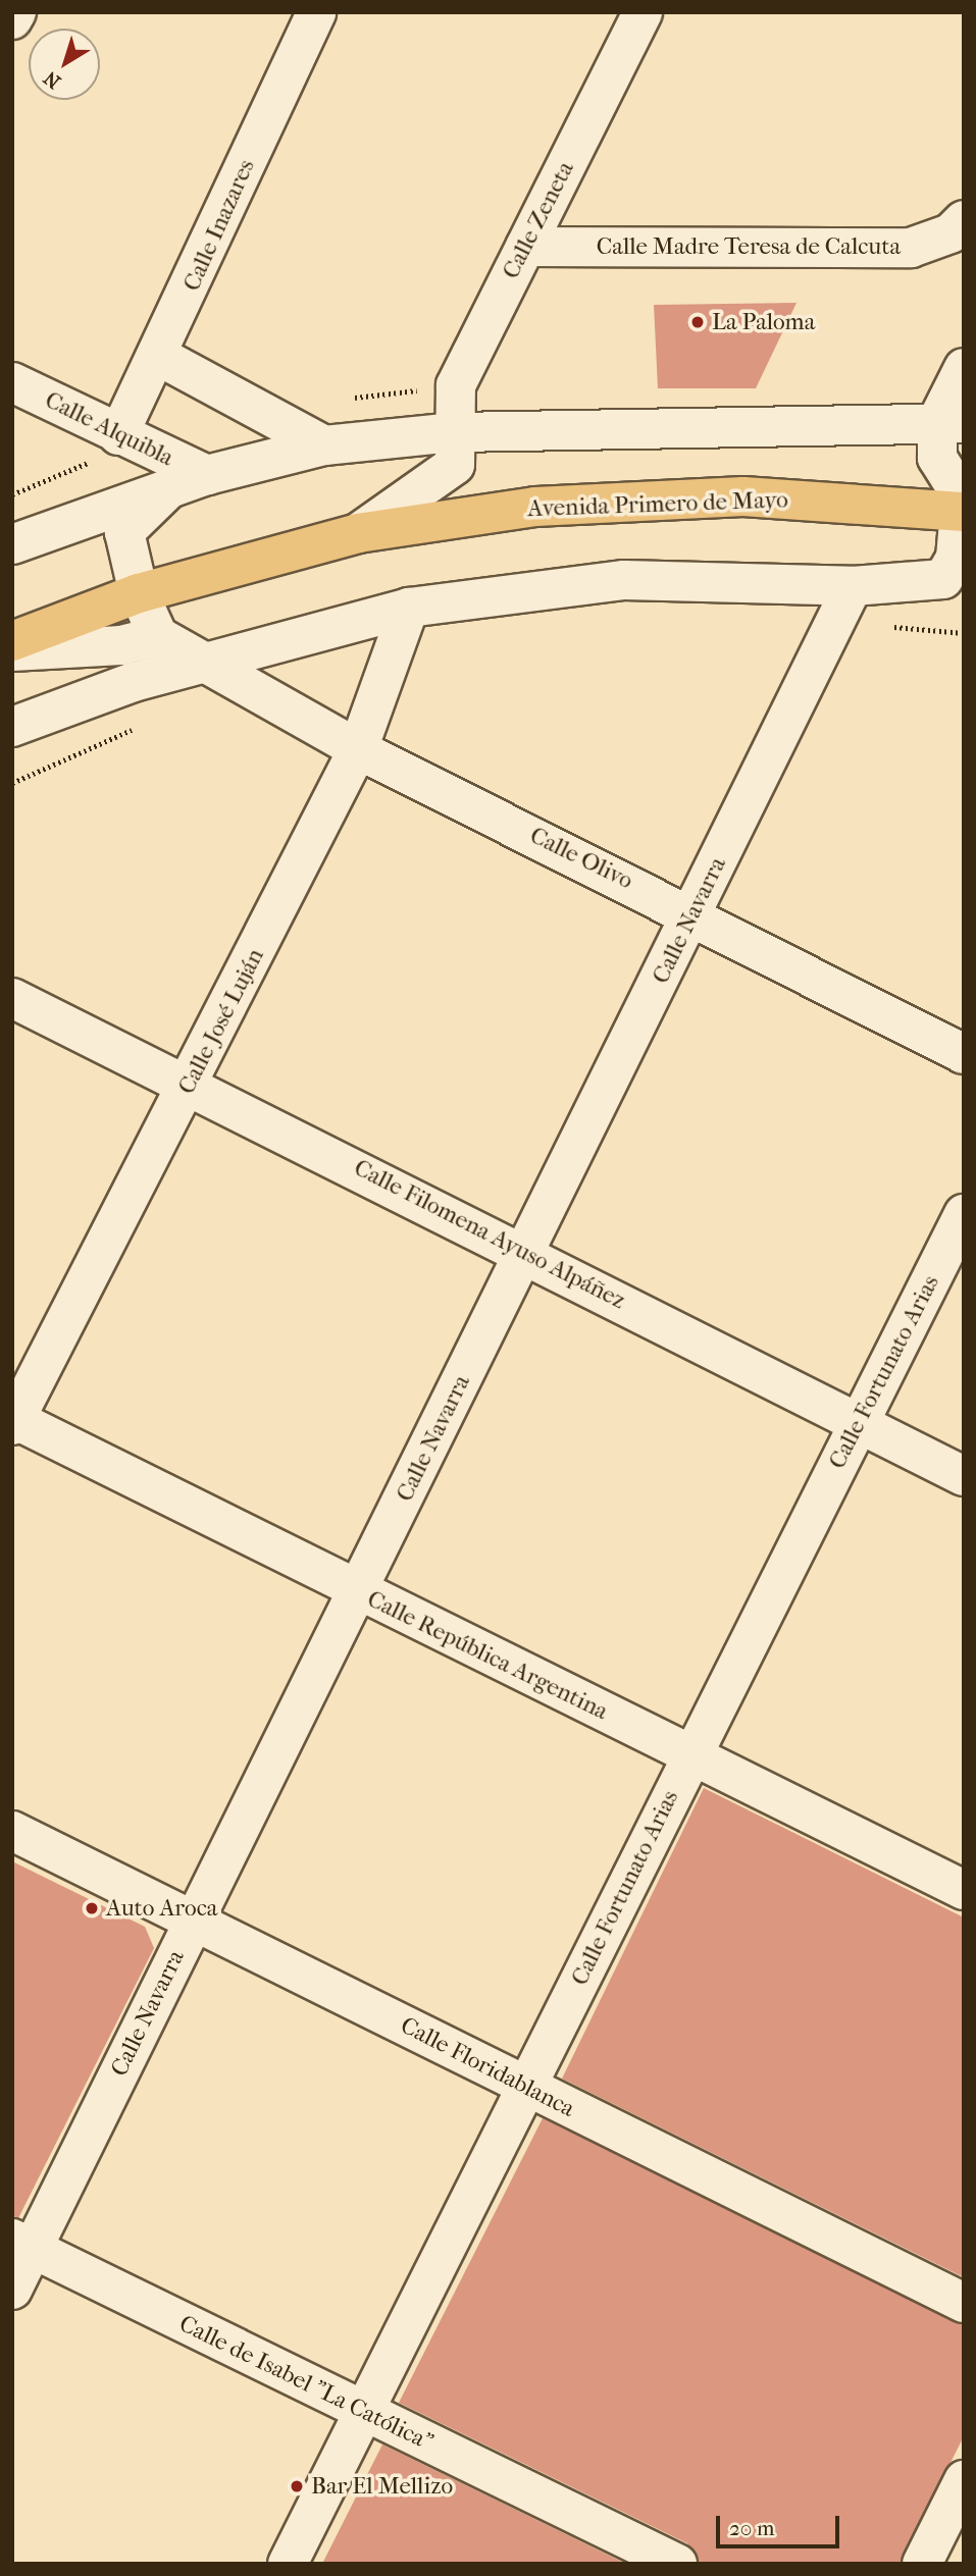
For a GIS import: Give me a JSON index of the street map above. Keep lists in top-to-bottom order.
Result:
{
  "streets": {
    "main road": ["Avenida Primero de Mayo"],
    "street": [
      "Calle Zeneta",
      "Calle Inazares",
      "Calle Madre Teresa de Calcuta",
      "Calle Alquibla",
      "Calle Olivo",
      "Calle Navarra",
      "Calle José Luján",
      "Calle Filomena Ayuso Alpáñez",
      "Calle Fortunato Arias",
      "Calle República Argentina",
      "Calle Floridablanca",
      "Calle de Isabel \"La Católica\""
    ]
  },
  "crossings": [
    ["Calle Zeneta", "Calle Madre Teresa de Calcuta"],
    ["Calle Zeneta", "Avenida Primero de Mayo"],
    ["Calle Inazares", "Calle Alquibla"],
    ["Calle Olivo", "Calle Navarra"],
    ["Calle Olivo", "Calle José Luján"],
    ["Calle Navarra", "Calle Filomena Ayuso Alpáñez"],
    ["Calle Navarra", "Calle República Argentina"],
    ["Calle Navarra", "Calle Floridablanca"],
    ["Calle Navarra", "Calle de Isabel \"La Católica\""],
    ["Calle José Luján", "Calle Filomena Ayuso Alpáñez"],
    ["Calle José Luján", "Calle República Argentina"],
    ["Calle Filomena Ayuso Alpáñez", "Calle Fortunato Arias"],
    ["Calle Fortunato Arias", "Calle República Argentina"],
    ["Calle Fortunato Arias", "Calle Floridablanca"],
    ["Calle Fortunato Arias", "Calle de Isabel \"La Católica\""]
  ],
  "places": ["La Paloma", "Auto Aroca", "Bar El Mellizo"],
  "scale_bar": "20 m",
  "north": "bottom left"
}
